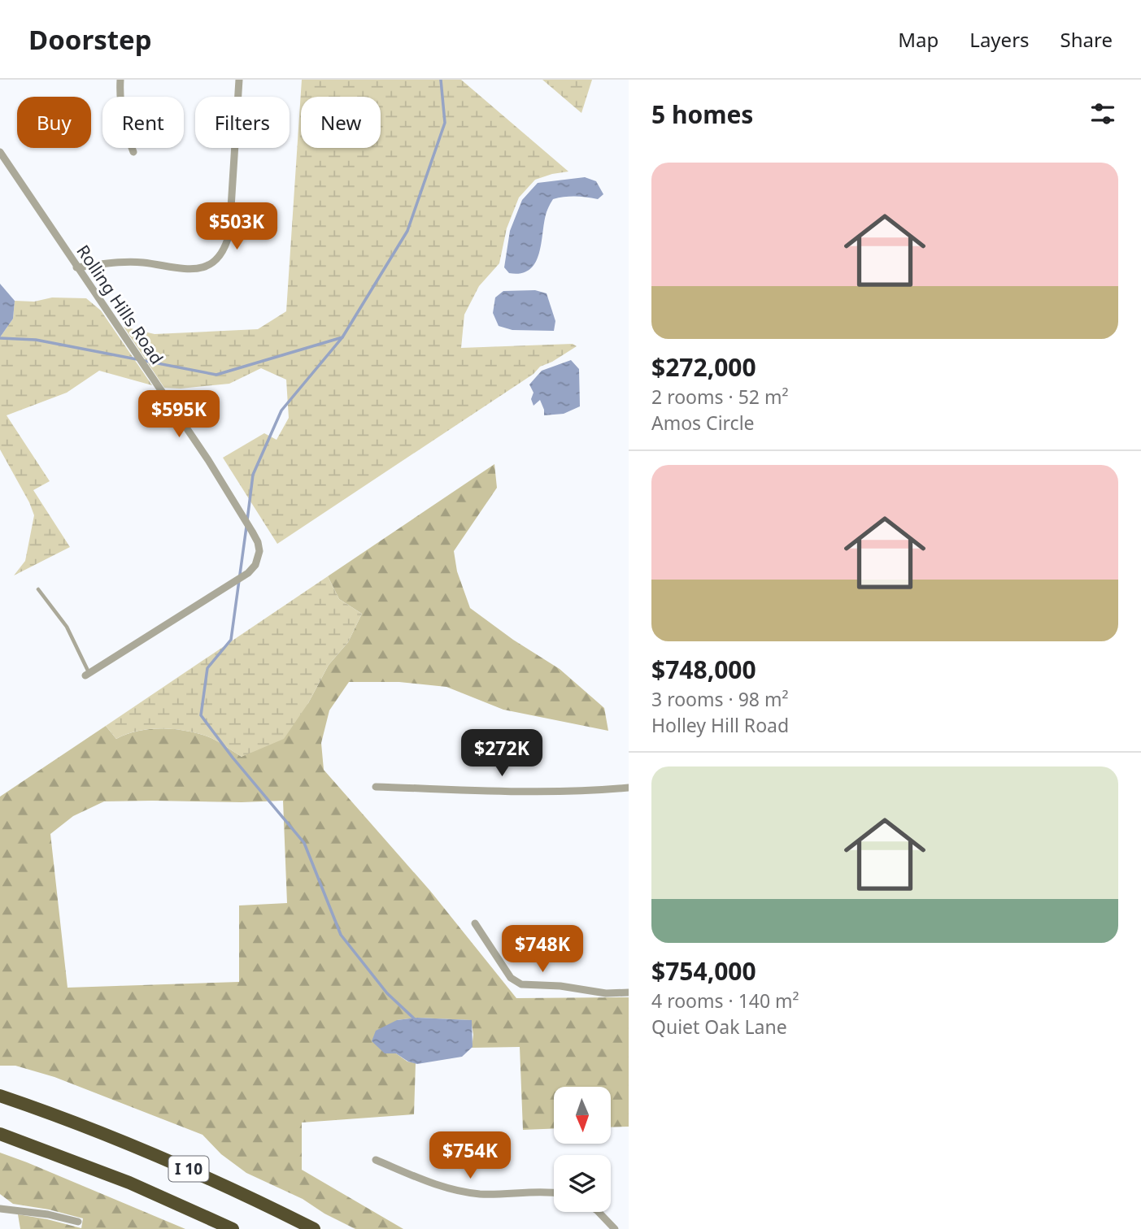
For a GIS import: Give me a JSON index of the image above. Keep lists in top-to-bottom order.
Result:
{
  "streets": {
    "highway": ["I 10"],
    "street": ["Rolling Hills Road"]
  },
  "north": "bottom",
  "page": {
    "header": "Doorstep",
    "nav": ["Map", "Layers", "Share"],
    "heading": "5 homes",
    "chip": [
      "Buy",
      "Rent",
      "Filters",
      "New"
    ],
    "list": [
      {
        "name": "$272,000",
        "note": "2 rooms · 52 m² · Amos Circle"
      },
      {
        "name": "$748,000",
        "note": "3 rooms · 98 m² · Holley Hill Road"
      },
      {
        "name": "$754,000",
        "note": "4 rooms · 140 m² · Quiet Oak Lane"
      }
    ],
    "price": [
      "$503K",
      "$595K",
      "$272K",
      "$748K",
      "$754K"
    ]
  }
}
